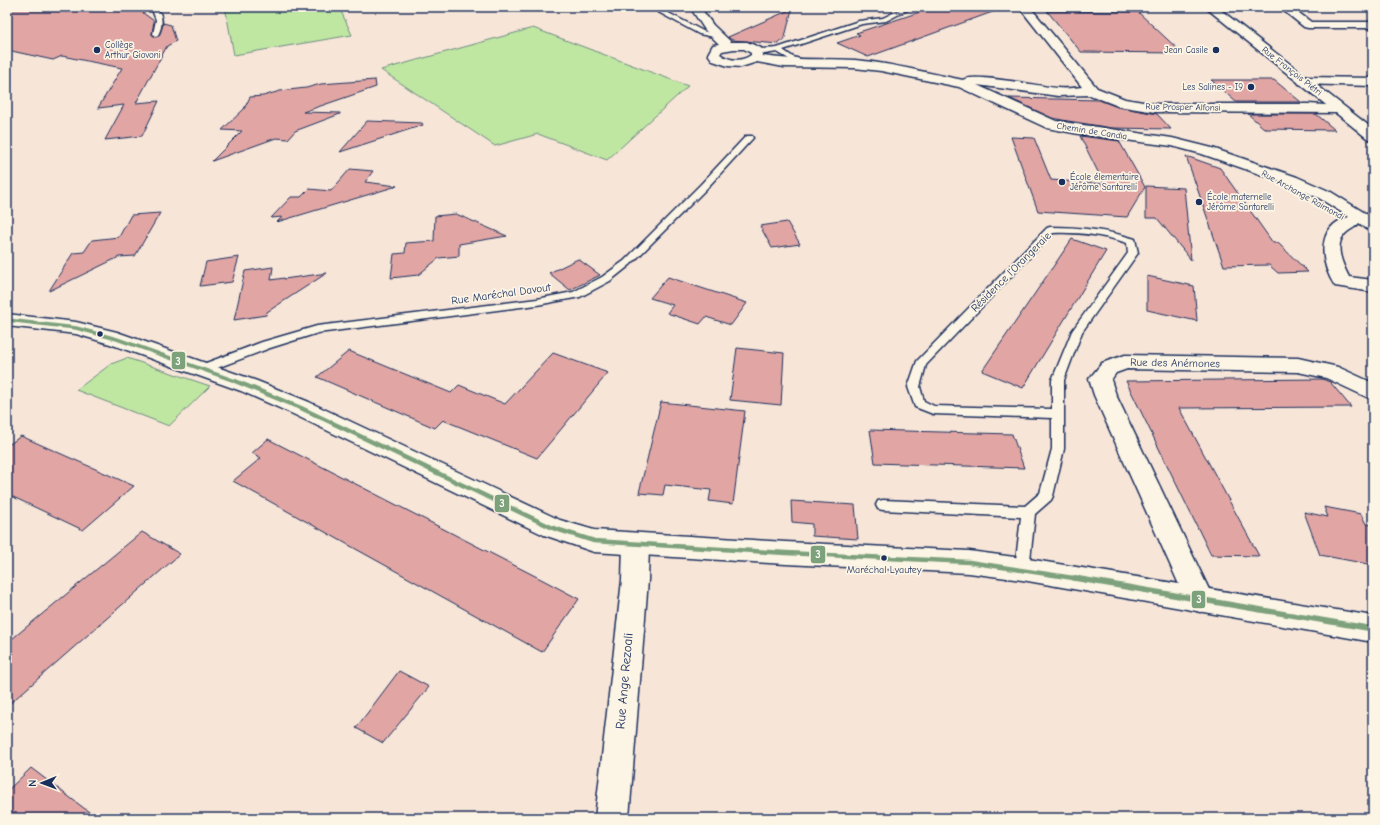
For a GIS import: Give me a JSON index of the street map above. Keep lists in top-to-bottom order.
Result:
{
  "streets": {
    "street": [
      "Rue François Piétri",
      "Rue Prosper Alfonsi",
      "Chemin de Candia",
      "Rue Archange Raimondi",
      "Rue des Anémones",
      "Rue Ange Rezoali"
    ],
    "lane": ["Résidence l'Orangeraie", "Rue Maréchal Davout"]
  },
  "crossings": [
    ["Rue François Piétri", "Rue Prosper Alfonsi"],
    ["Chemin de Candia", "Rue Archange Raimondi"]
  ],
  "places": [
    "Collège Arthur Giovoni",
    "Jean Casile",
    "Les Salines - I9",
    "École élementaire Jérôme Santarelli",
    "École maternelle Jérôme Santarelli",
    "Maréchal Lyautey"
  ],
  "lines": ["transit line 3"],
  "north": "left"
}
